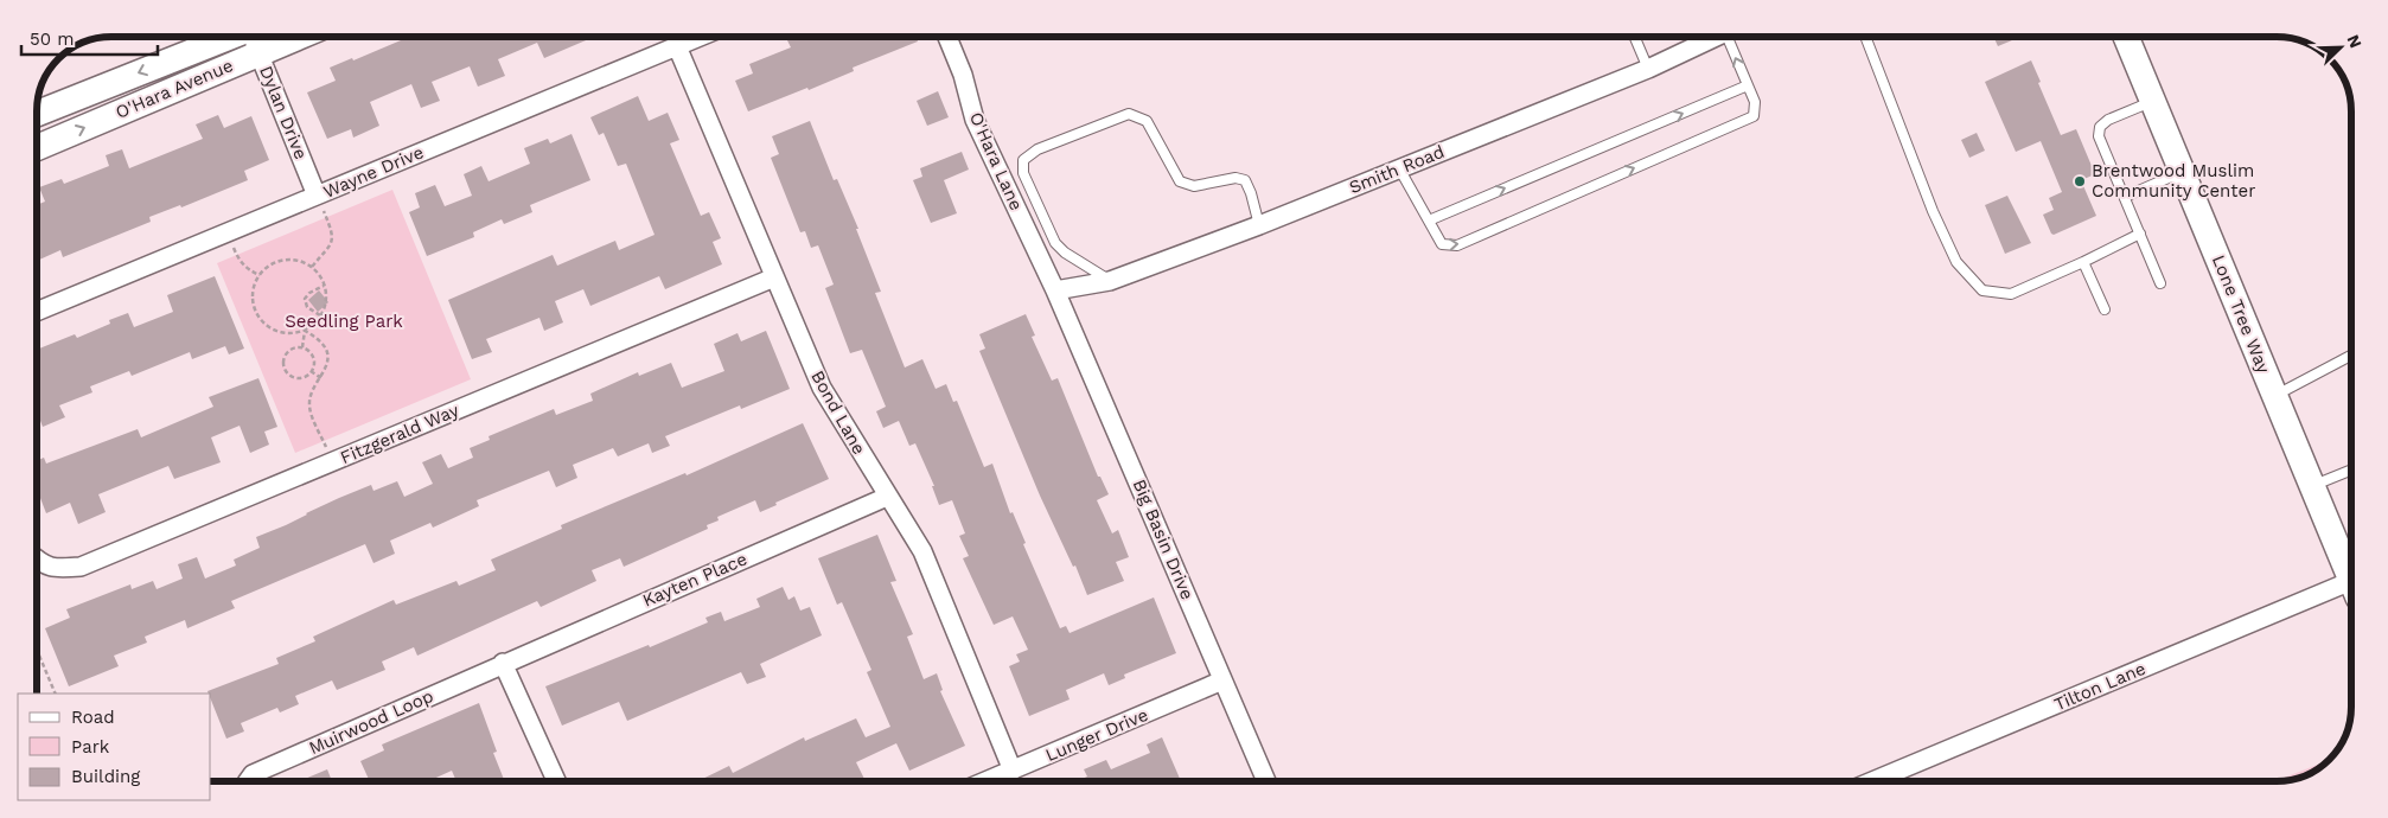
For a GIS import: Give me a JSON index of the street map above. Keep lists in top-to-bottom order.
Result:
{
  "streets": {
    "main road": ["O'Hara Avenue", "Lone Tree Way"],
    "street": [
      "Dylan Drive",
      "O'Hara Lane",
      "Smith Road",
      "Wayne Drive",
      "Bond Lane",
      "Fitzgerald Way",
      "Big Basin Drive",
      "Kayten Place",
      "Tilton Lane",
      "Muirwood Loop",
      "Lunger Drive"
    ]
  },
  "crossings": [
    ["O'Hara Avenue", "Dylan Drive"],
    ["Dylan Drive", "Wayne Drive"],
    ["O'Hara Lane", "Smith Road"],
    ["O'Hara Lane", "Big Basin Drive"],
    ["Smith Road", "Big Basin Drive"],
    ["Wayne Drive", "Bond Lane"],
    ["Bond Lane", "Fitzgerald Way"],
    ["Bond Lane", "Kayten Place"],
    ["Bond Lane", "Lunger Drive"],
    ["Big Basin Drive", "Lunger Drive"],
    ["Kayten Place", "Muirwood Loop"]
  ],
  "parks": ["Seedling Park"],
  "places": ["Brentwood Muslim Community Center"],
  "legend": ["Road", "Park", "Building"],
  "scale_bar": "50 m",
  "north": "top right"
}
